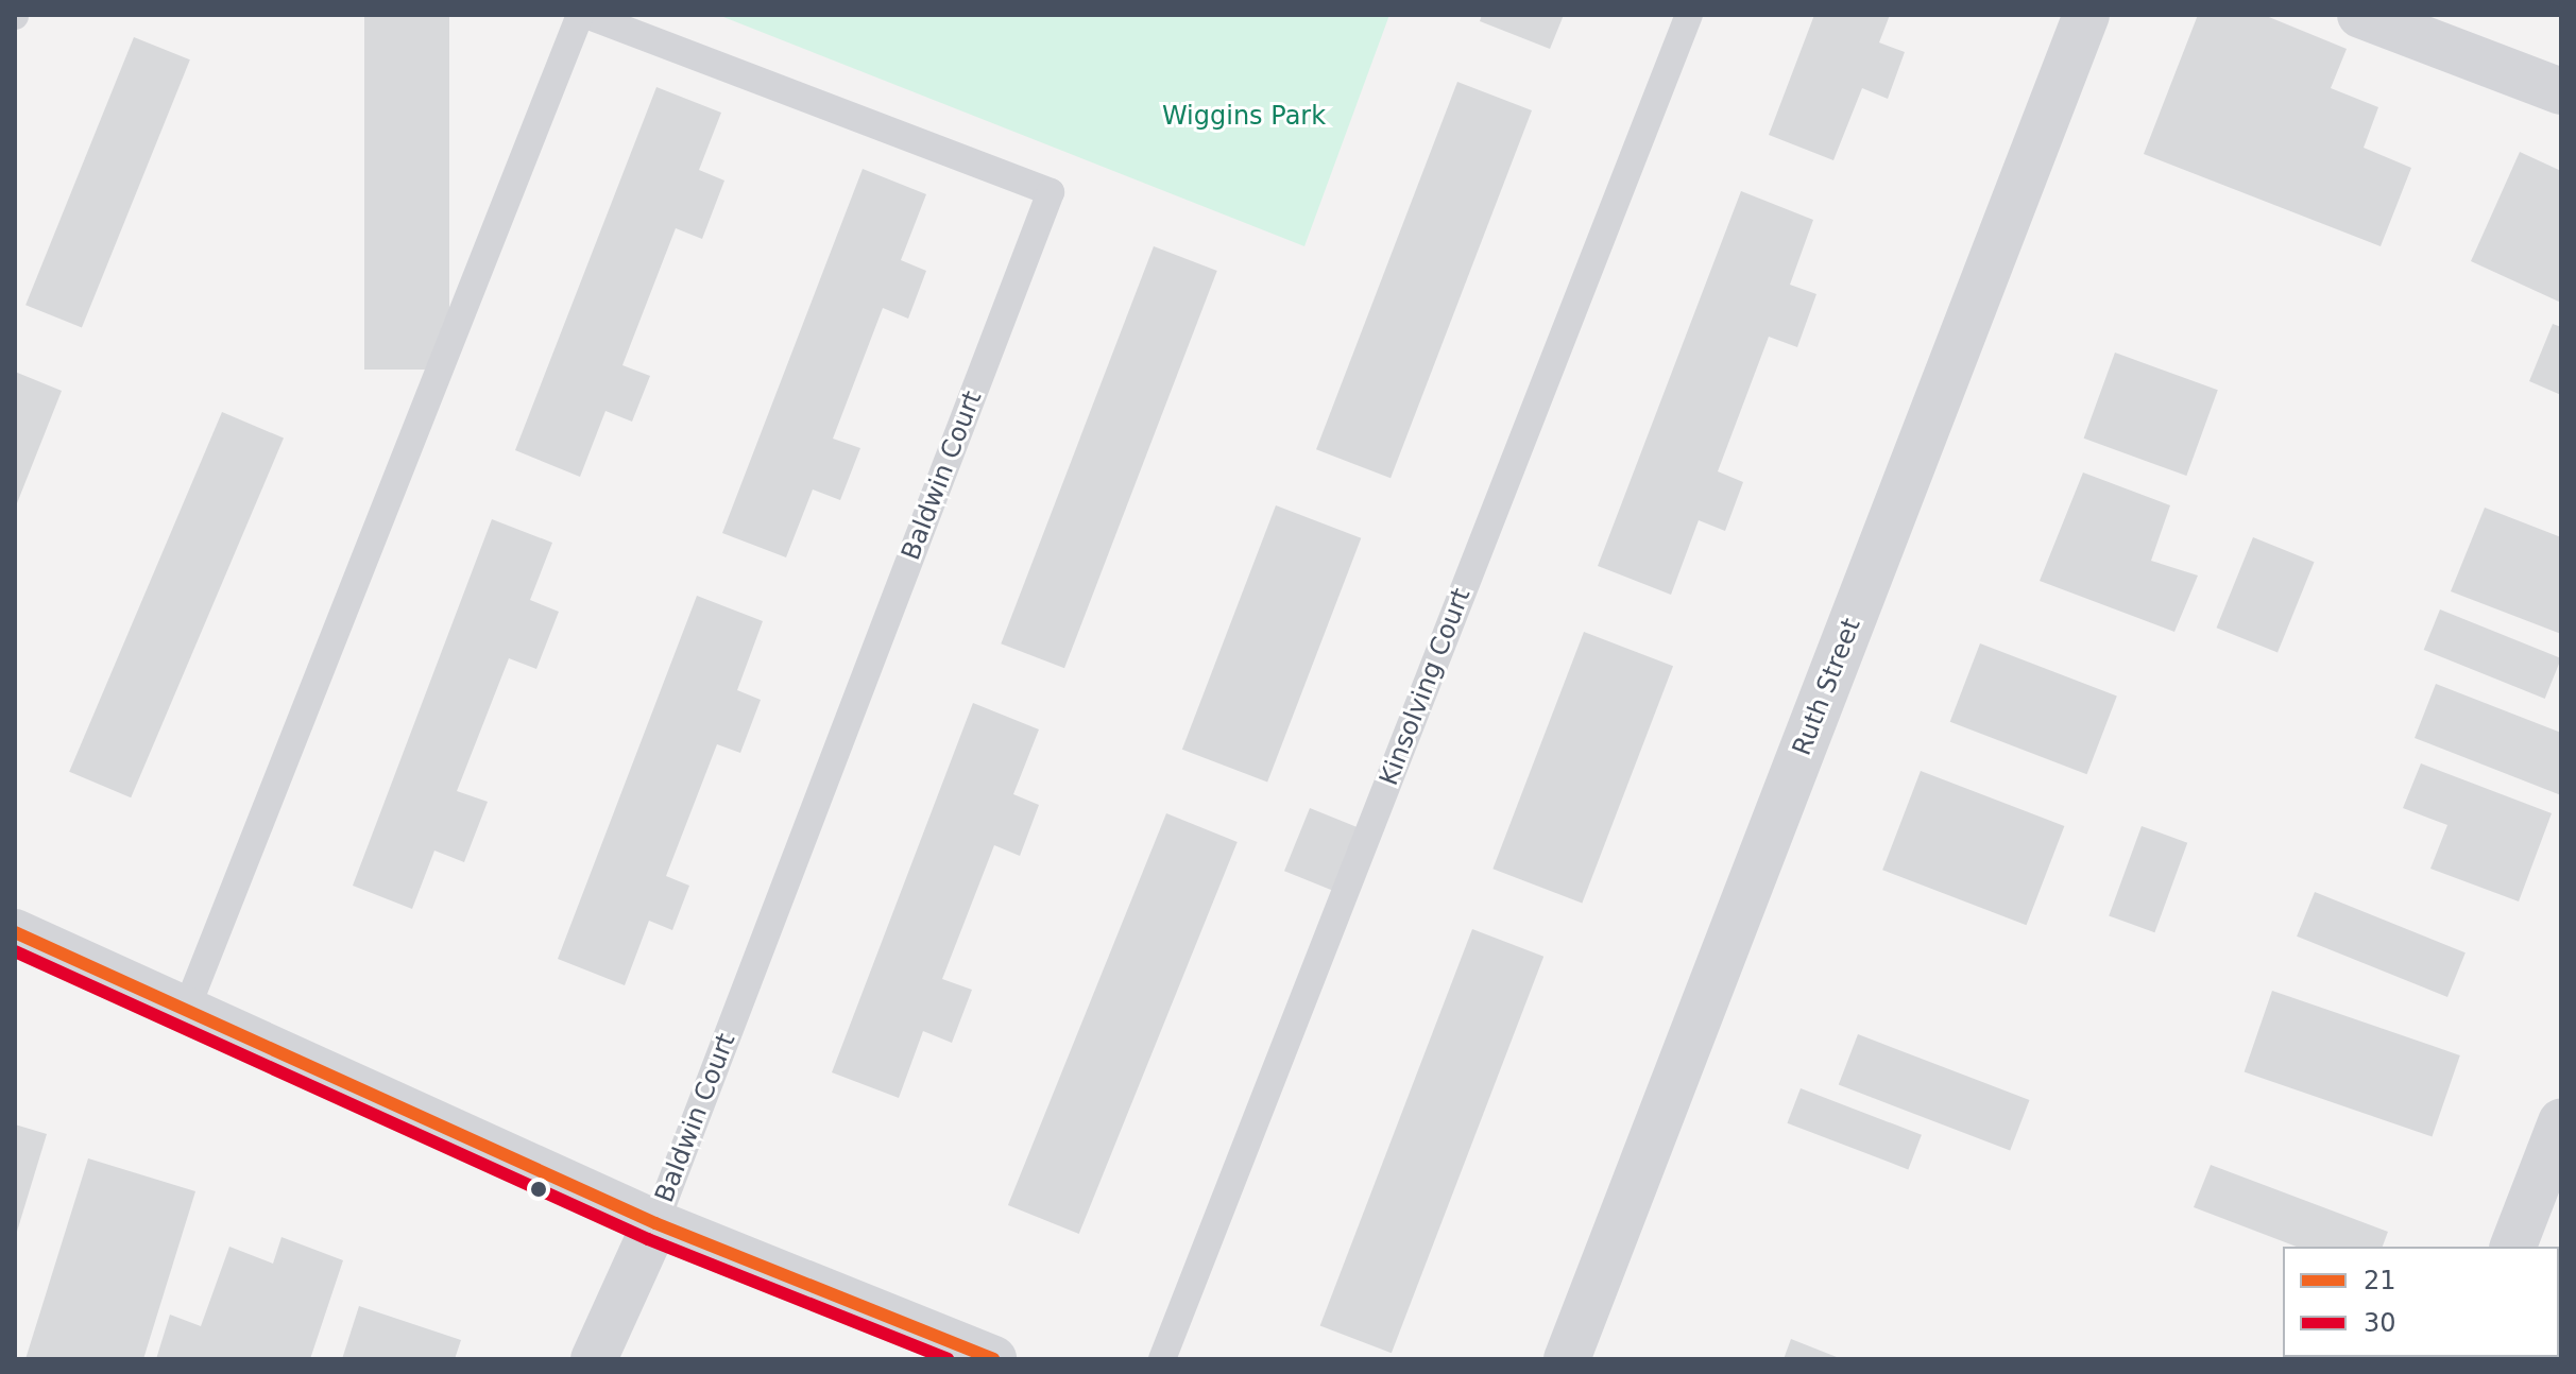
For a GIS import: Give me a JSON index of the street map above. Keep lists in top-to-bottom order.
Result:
{
  "streets": {
    "street": ["Ruth Street"],
    "lane": ["Baldwin Court", "Kinsolving Court"]
  },
  "parks": ["Wiggins Park"],
  "lines": ["transit line 21", "transit line 30"],
  "legend": ["21", "30"]
}
